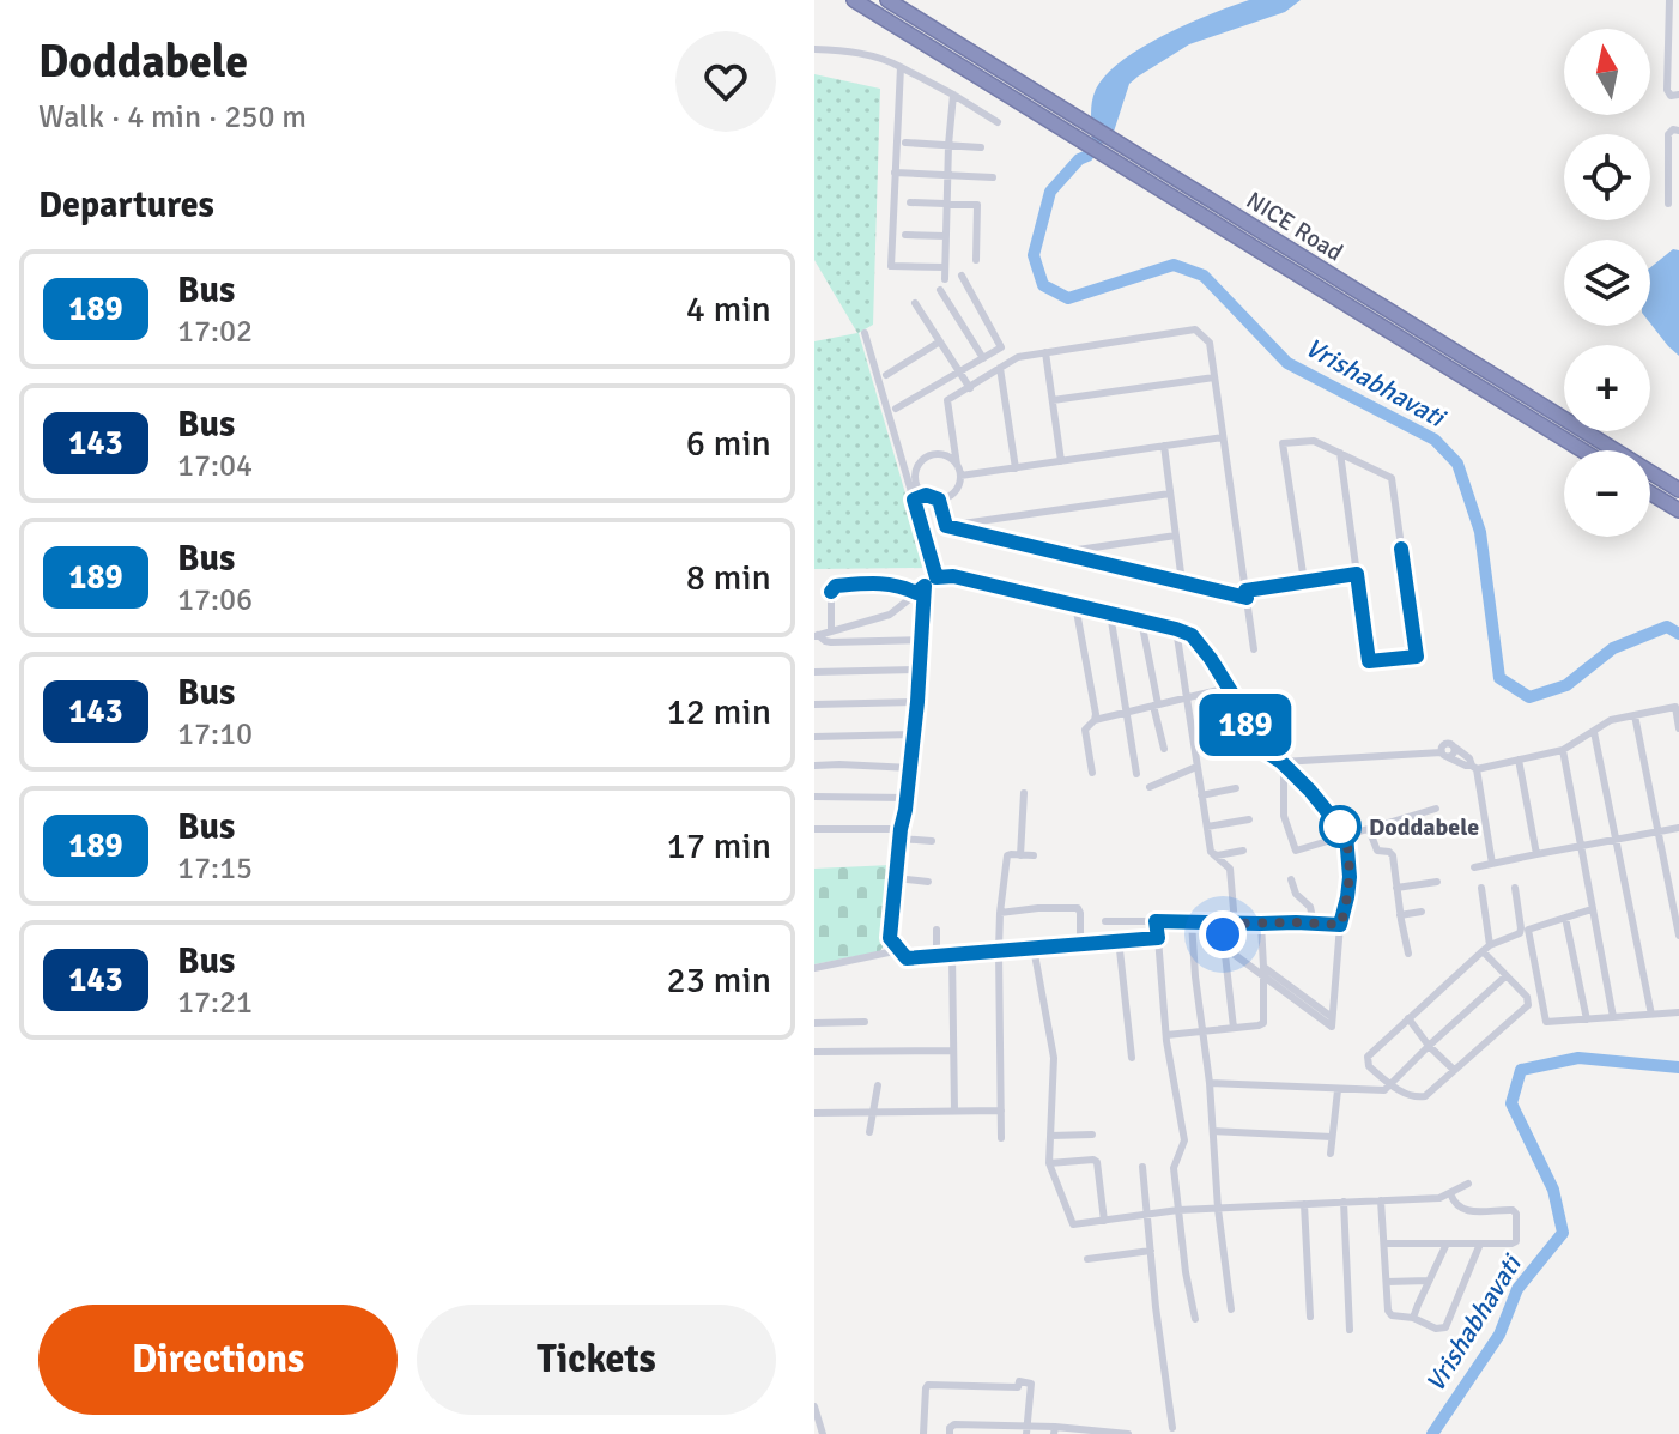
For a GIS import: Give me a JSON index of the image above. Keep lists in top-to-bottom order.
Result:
{
  "streets": {
    "highway": ["NICE Road"]
  },
  "water": ["Vrishabhavati"],
  "places": ["Doddabele"],
  "lines": ["bus line 189"],
  "north": "top",
  "page": {
    "heading": [
      ["Doddabele", "Walk · 4 min · 250 m"],
      "Departures"
    ],
    "on_map": "189",
    "map_buttons": ["+", "−"],
    "list": [
      {
        "mark": "189",
        "name": "Bus",
        "note": "17:02",
        "value": "4 min"
      },
      {
        "mark": "143",
        "name": "Bus",
        "note": "17:04",
        "value": "6 min"
      },
      {
        "mark": "189",
        "name": "Bus",
        "note": "17:06",
        "value": "8 min"
      },
      {
        "mark": "143",
        "name": "Bus",
        "note": "17:10",
        "value": "12 min"
      },
      {
        "mark": "189",
        "name": "Bus",
        "note": "17:15",
        "value": "17 min"
      },
      {
        "mark": "143",
        "name": "Bus",
        "note": "17:21",
        "value": "23 min"
      }
    ],
    "buttons": ["Directions", "Tickets"]
  }
}
